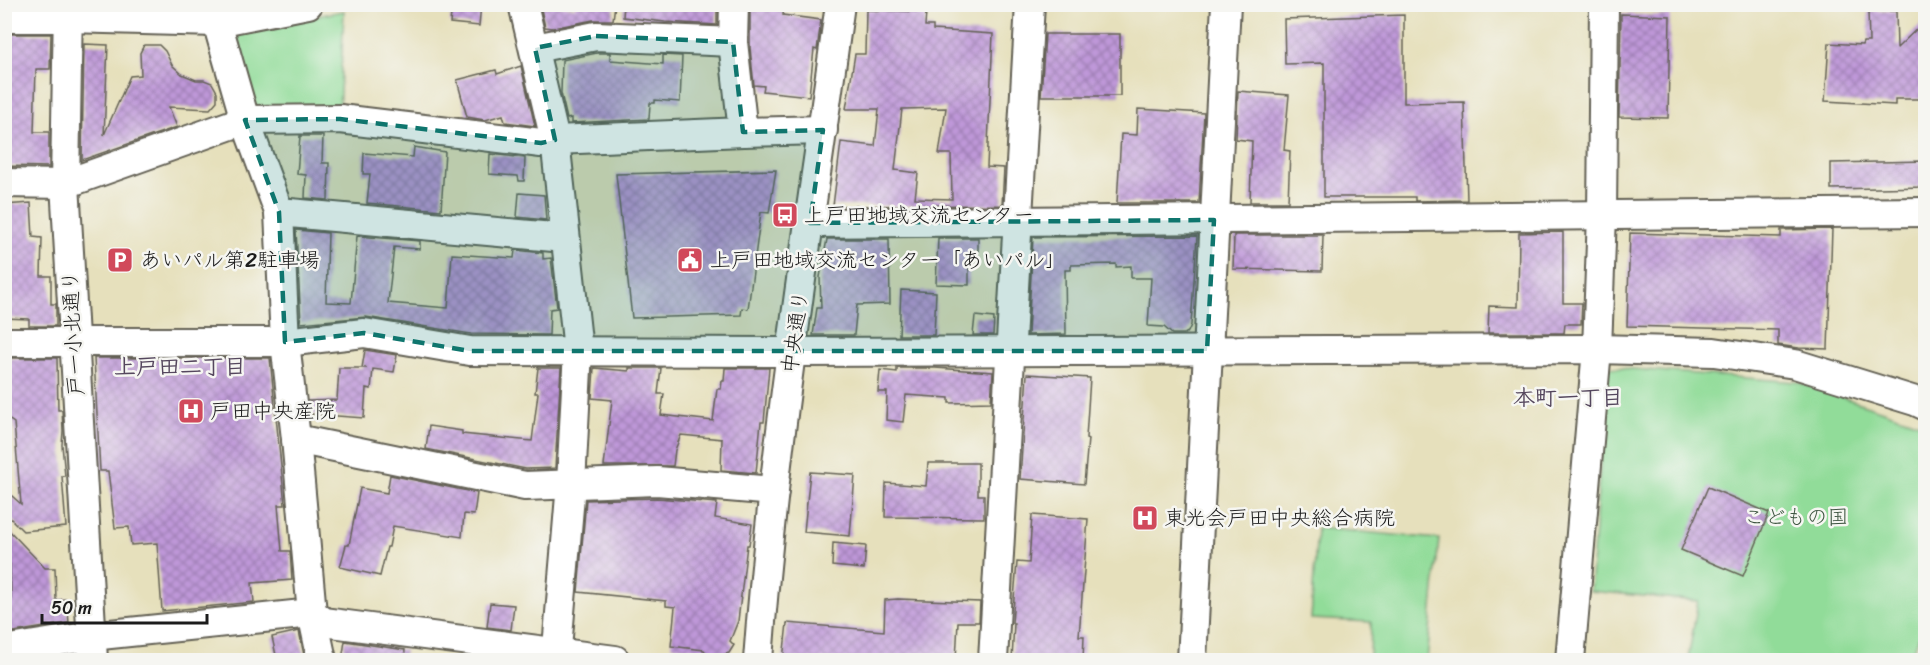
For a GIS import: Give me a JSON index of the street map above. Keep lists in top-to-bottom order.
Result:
{
  "streets": {
    "street": ["中央通り", "戸一小北通り"]
  },
  "districts": ["上戸田二丁目", "本町一丁目"],
  "parks": ["こどもの国"],
  "places": {
    "bus stop": ["上戸田地域交流センター"],
    "parking": ["あいパル第2駐車場"],
    "public building": ["上戸田地域交流センター「あいパル」"],
    "hospital": ["戸田中央産院", "東光会戸田中央総合病院"]
  },
  "scale_bar": "50 m"
}
